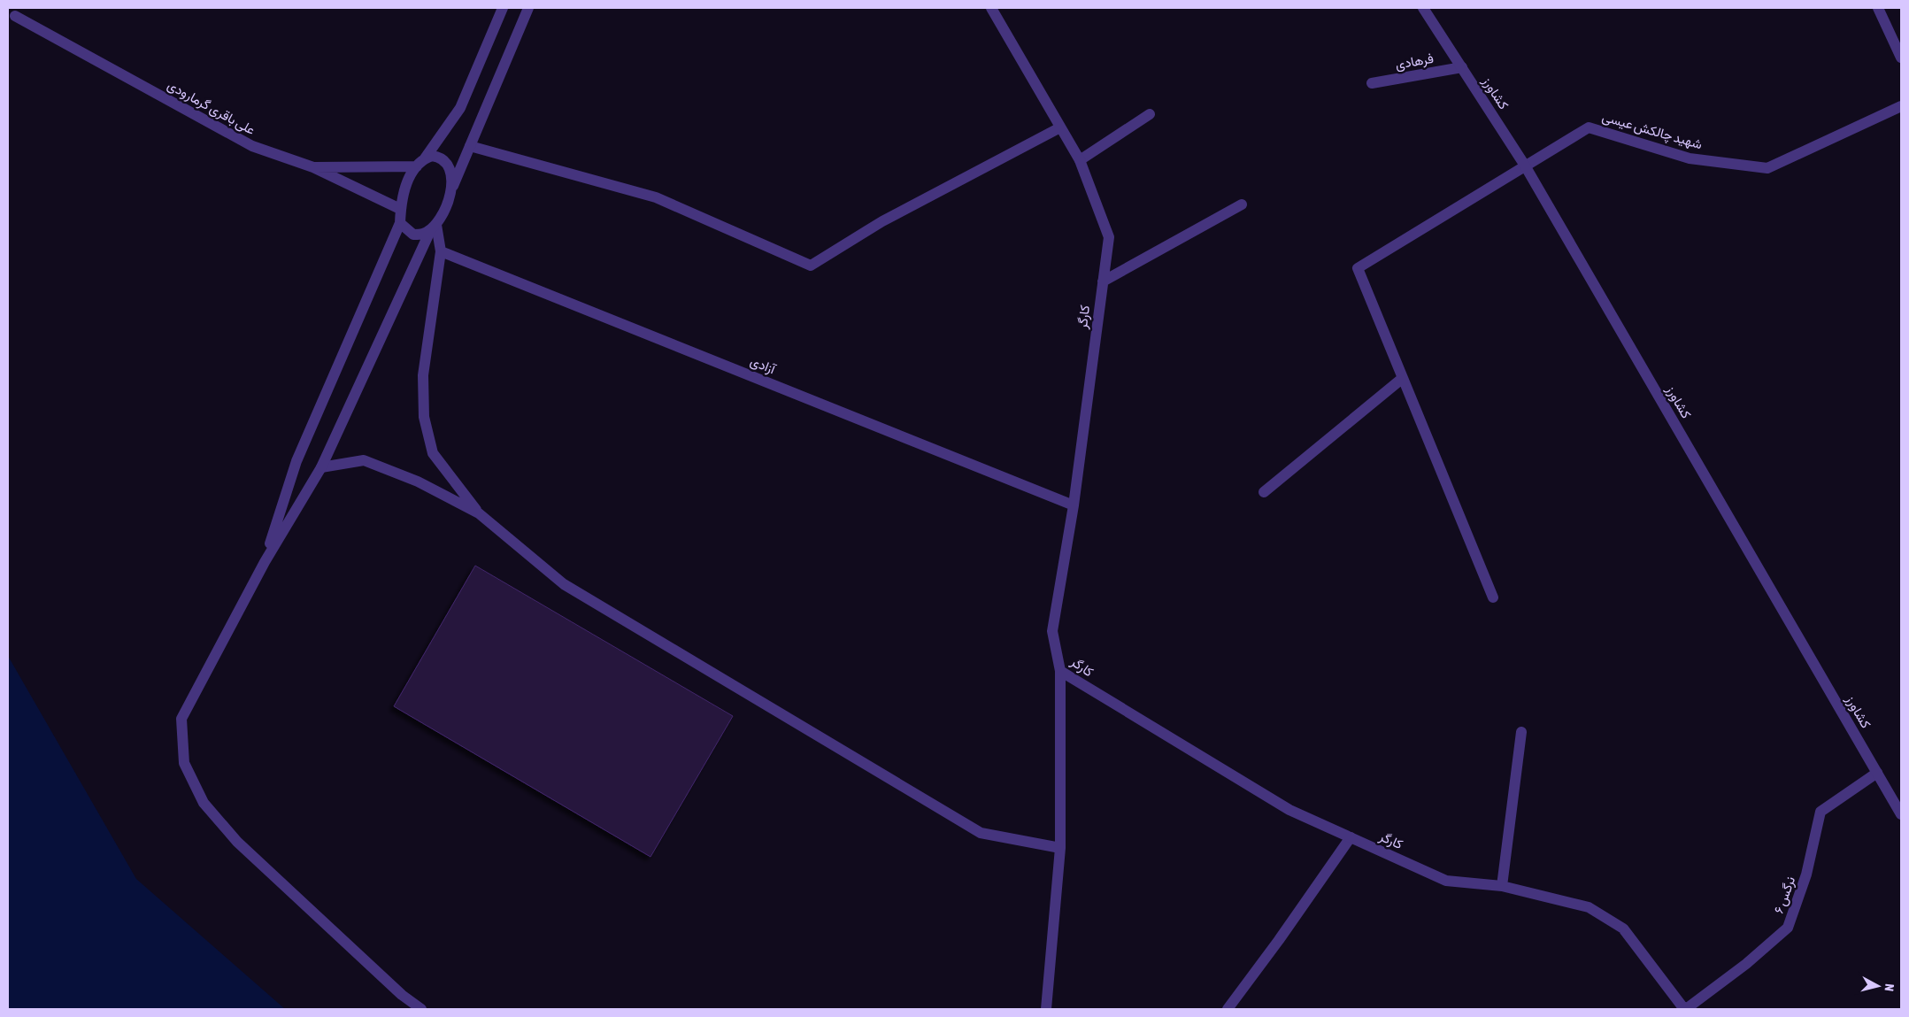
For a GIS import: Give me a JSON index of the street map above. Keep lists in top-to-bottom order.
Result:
{
  "streets": {
    "street": [
      "فرهادی",
      "کشاورز",
      "علی باقری گرمارودی",
      "شهید چالکش عیسی",
      "کارگر",
      "آزادی",
      "نرگس ۶"
    ]
  },
  "crossings": [
    ["فرهادی", "کشاورز"],
    ["کشاورز", "شهید چالکش عیسی"],
    ["کشاورز", "نرگس ۶"],
    ["کارگر", "آزادی"],
    ["کارگر", "نرگس ۶"]
  ],
  "north": "right"
}
